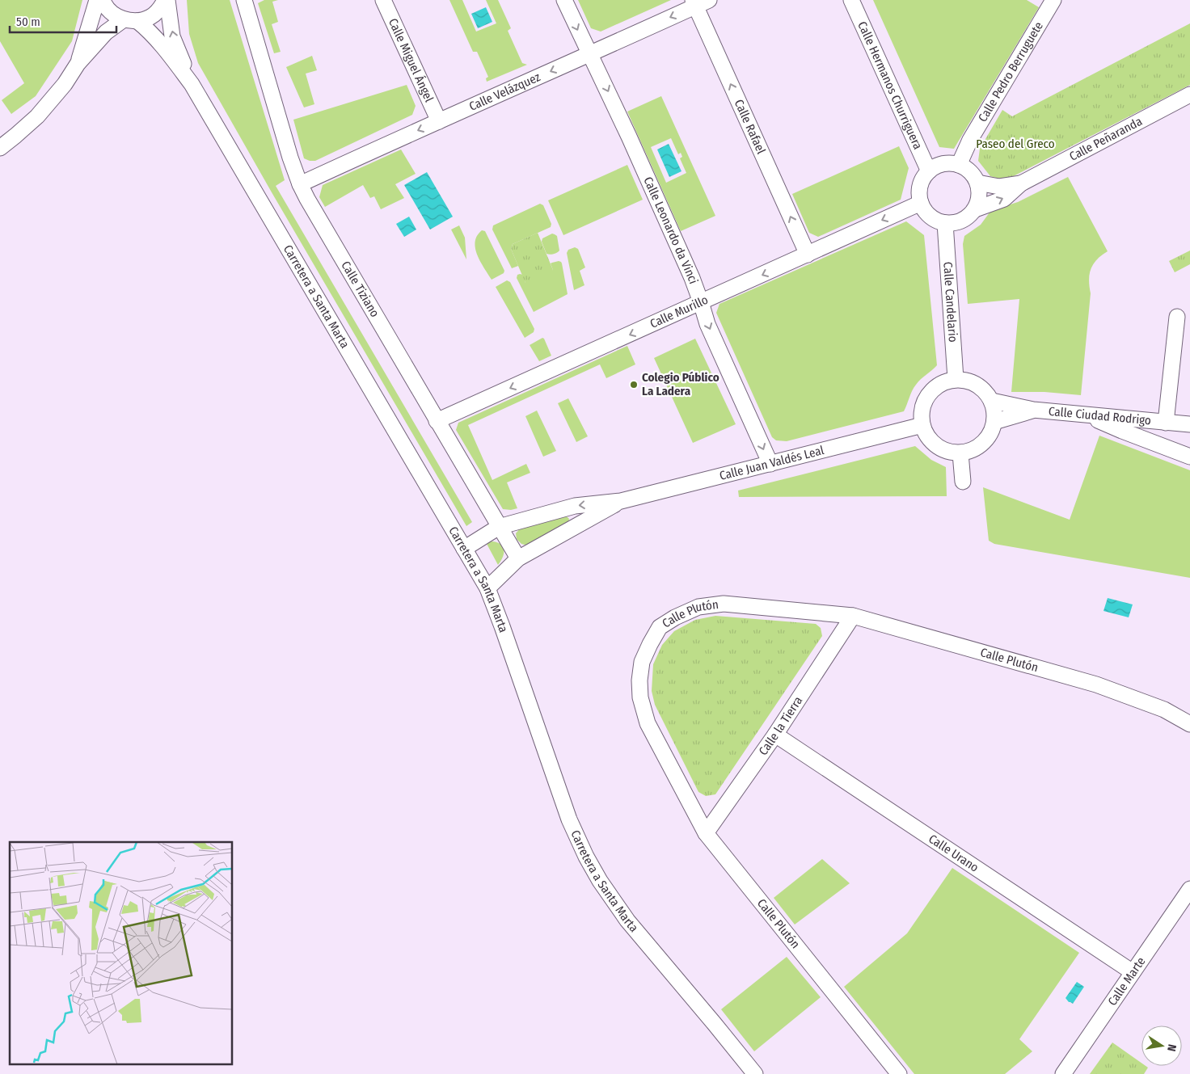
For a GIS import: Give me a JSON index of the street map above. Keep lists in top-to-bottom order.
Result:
{
  "streets": {
    "street": [
      "Calle Miguel Ángel",
      "Calle Pedro Berruguete",
      "Calle Hermanos Churriguera",
      "Calle Velázquez",
      "Calle Rafael",
      "Calle Peñaranda",
      "Calle Leonardo da Vinci",
      "Calle Tiziano",
      "Carretera a Santa Marta",
      "Calle Candelario",
      "Calle Murillo",
      "Calle Ciudad Rodrigo",
      "Calle Juan Valdés Leal",
      "Calle Plutón",
      "Calle la Tierra",
      "Calle Urano",
      "Calle Marte"
    ]
  },
  "crossings": [
    ["Calle Miguel Ángel", "Calle Velázquez"],
    ["Calle Pedro Berruguete", "Calle Hermanos Churriguera"],
    ["Calle Pedro Berruguete", "Calle Peñaranda"],
    ["Calle Pedro Berruguete", "Calle Candelario"],
    ["Calle Pedro Berruguete", "Calle Murillo"],
    ["Calle Hermanos Churriguera", "Calle Peñaranda"],
    ["Calle Hermanos Churriguera", "Calle Candelario"],
    ["Calle Hermanos Churriguera", "Calle Murillo"],
    ["Calle Velázquez", "Calle Rafael"],
    ["Calle Velázquez", "Calle Leonardo da Vinci"],
    ["Calle Velázquez", "Calle Tiziano"],
    ["Calle Rafael", "Calle Murillo"],
    ["Calle Peñaranda", "Calle Candelario"],
    ["Calle Peñaranda", "Calle Murillo"],
    ["Calle Leonardo da Vinci", "Calle Murillo"],
    ["Calle Leonardo da Vinci", "Calle Juan Valdés Leal"],
    ["Calle Tiziano", "Calle Murillo"],
    ["Calle Tiziano", "Calle Juan Valdés Leal"],
    ["Carretera a Santa Marta", "Calle Juan Valdés Leal"],
    ["Calle Candelario", "Calle Murillo"],
    ["Calle Candelario", "Calle Ciudad Rodrigo"],
    ["Calle Candelario", "Calle Juan Valdés Leal"],
    ["Calle Ciudad Rodrigo", "Calle Juan Valdés Leal"],
    ["Calle Plutón", "Calle la Tierra"],
    ["Calle la Tierra", "Calle Urano"],
    ["Calle Urano", "Calle Marte"]
  ],
  "one_way": [
    "Calle Velázquez",
    "Calle Rafael",
    "Calle Leonardo da Vinci",
    "Calle Murillo"
  ],
  "parks": ["Paseo del Greco"],
  "places": ["Colegio Público La Ladera"],
  "scale_bar": "50 m",
  "north": "right"
}
